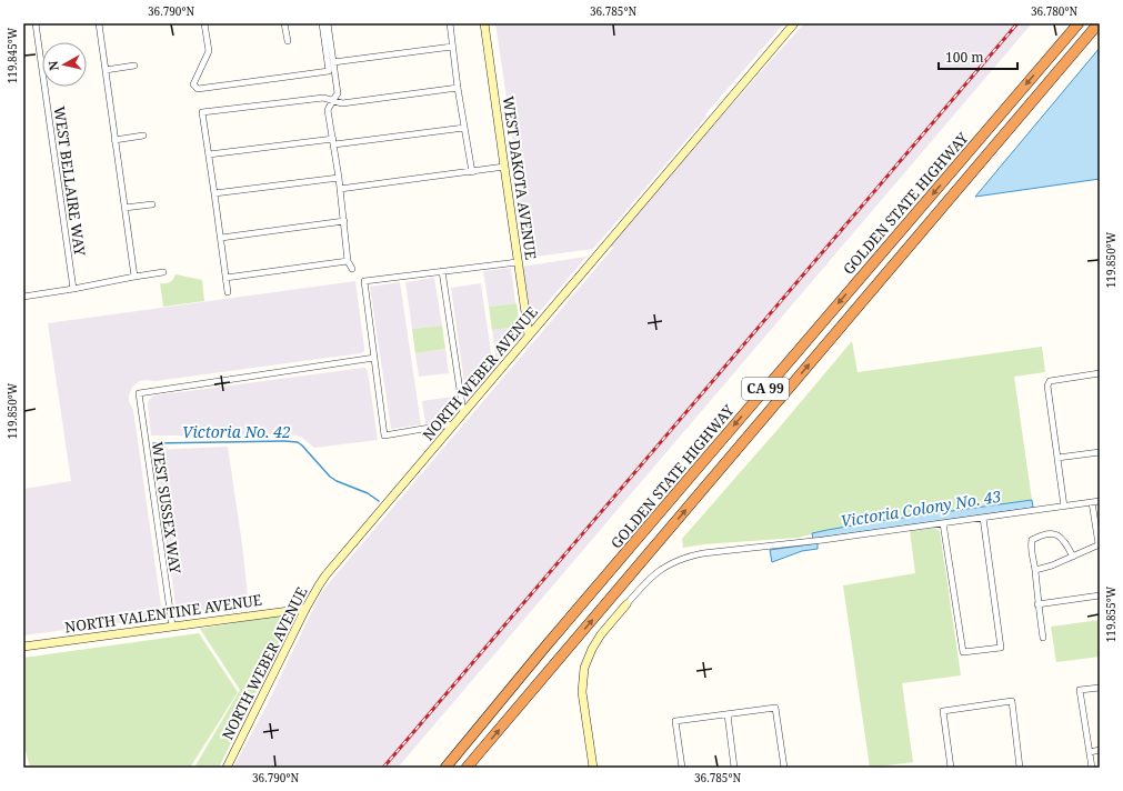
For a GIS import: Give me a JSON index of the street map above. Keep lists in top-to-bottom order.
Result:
{
  "streets": {
    "highway": ["GOLDEN STATE HIGHWAY", "CA 99"],
    "main road": ["WEST DAKOTA AVENUE", "NORTH WEBER AVENUE", "NORTH VALENTINE AVENUE"],
    "street": ["WEST BELLAIRE WAY", "WEST SUSSEX WAY"]
  },
  "crossings": [
    ["WEST DAKOTA AVENUE", "NORTH WEBER AVENUE"],
    ["NORTH WEBER AVENUE", "NORTH VALENTINE AVENUE"],
    ["WEST SUSSEX WAY", "NORTH VALENTINE AVENUE"]
  ],
  "water": ["Victoria No. 42", "Victoria Colony No. 43"],
  "scale_bar": "100 m",
  "north": "left",
  "coordinates": [
    "36.790°N",
    "36.785°N",
    "36.780°N",
    "119.845°W",
    "119.850°W",
    "119.855°W"
  ]
}
